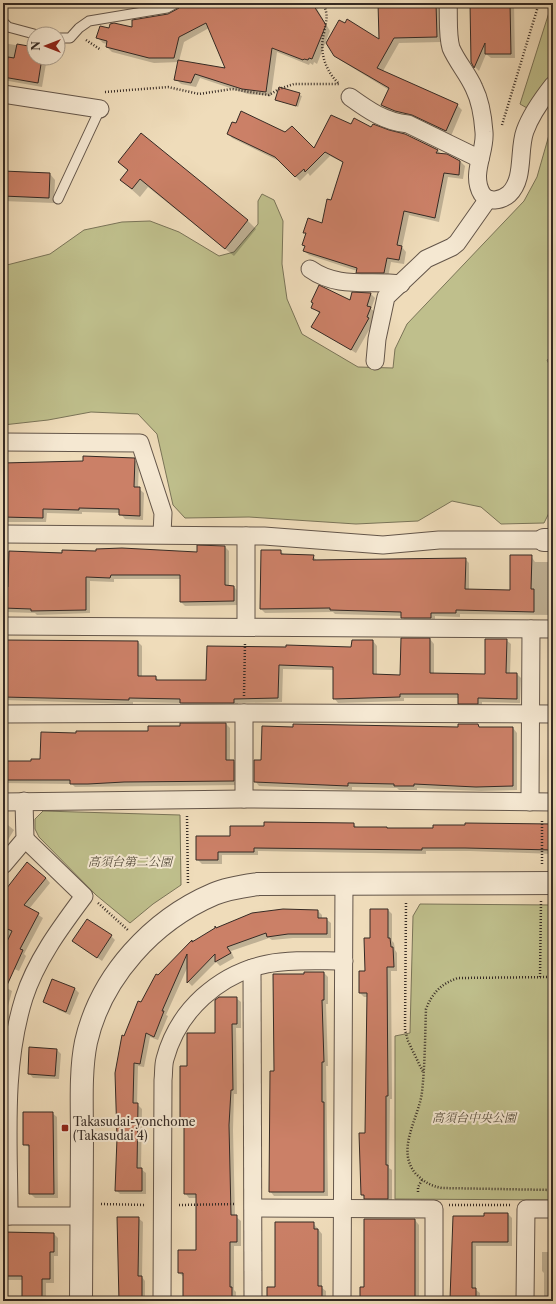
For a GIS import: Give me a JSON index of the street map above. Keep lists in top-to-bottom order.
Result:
{
  "parks": ["高須台第二公園", "高須台中央公園"],
  "places": {
    "transit": ["Takasudai-yonchome (Takasudai 4)"]
  },
  "north": "left"
}
